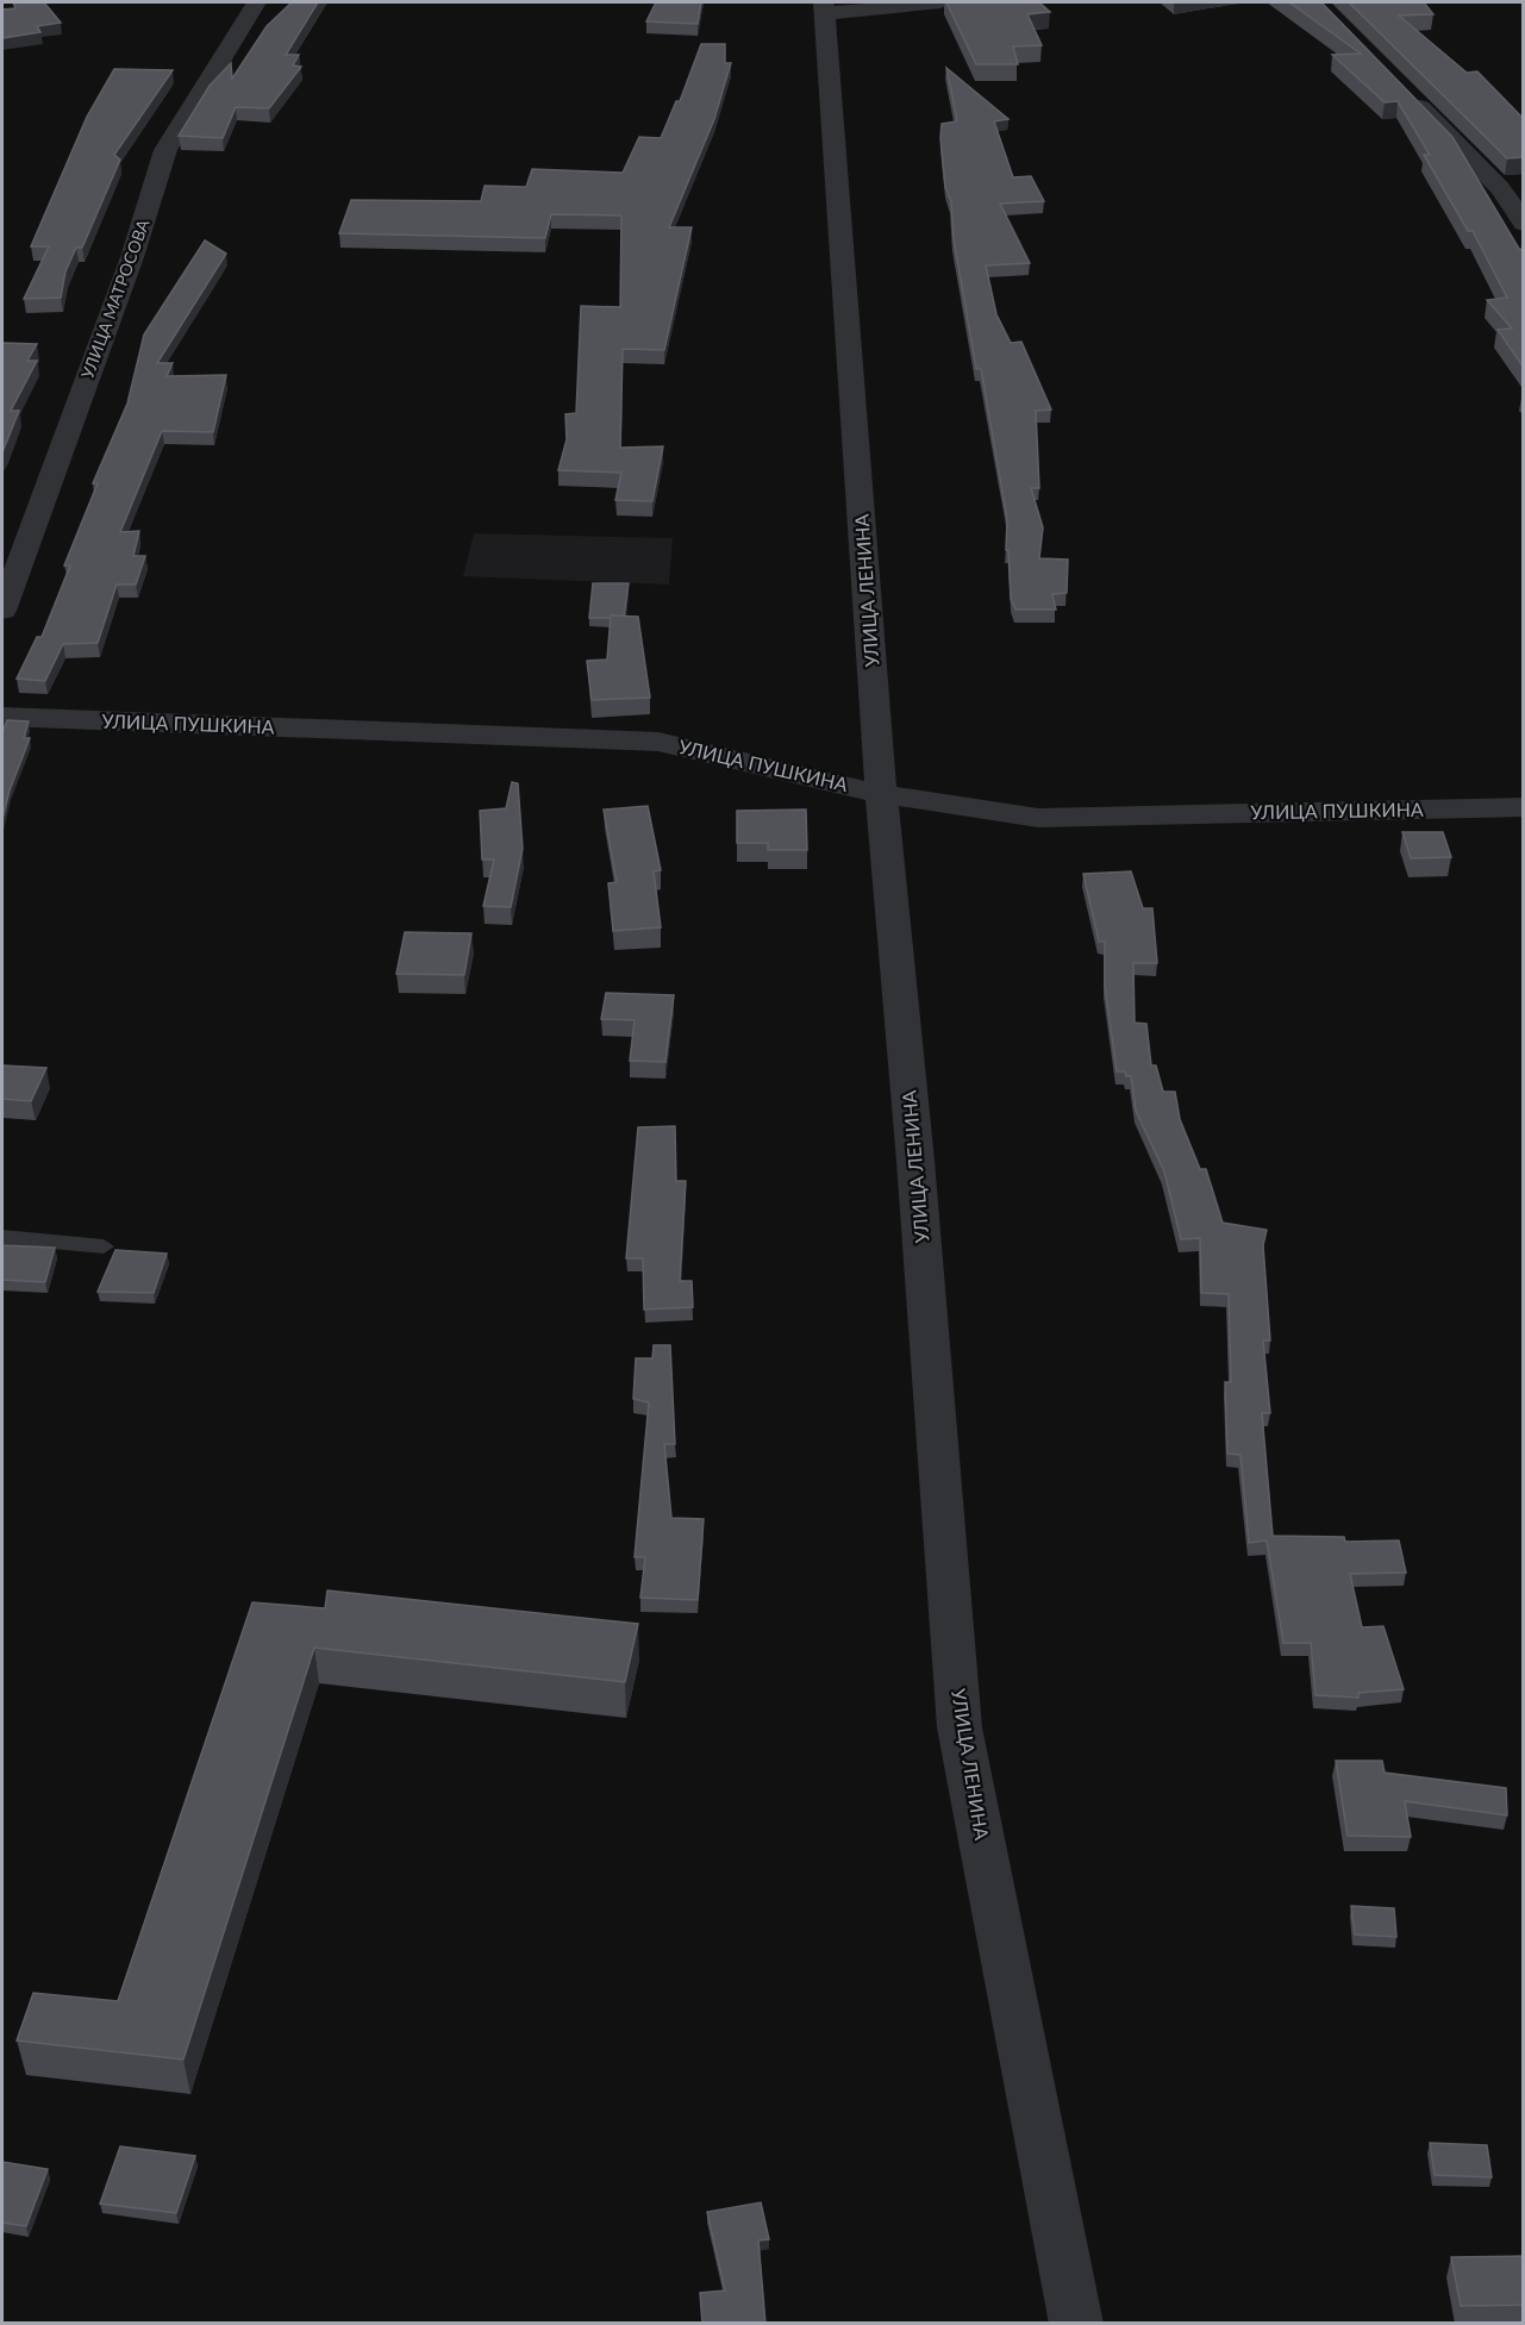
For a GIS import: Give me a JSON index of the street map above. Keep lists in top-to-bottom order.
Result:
{
  "streets": {
    "street": ["УЛИЦА МАТРОСОВА", "УЛИЦА ЛЕНИНА", "УЛИЦА ПУШКИНА"]
  },
  "crossings": [
    ["УЛИЦА ЛЕНИНА", "УЛИЦА ПУШКИНА"]
  ]
}
